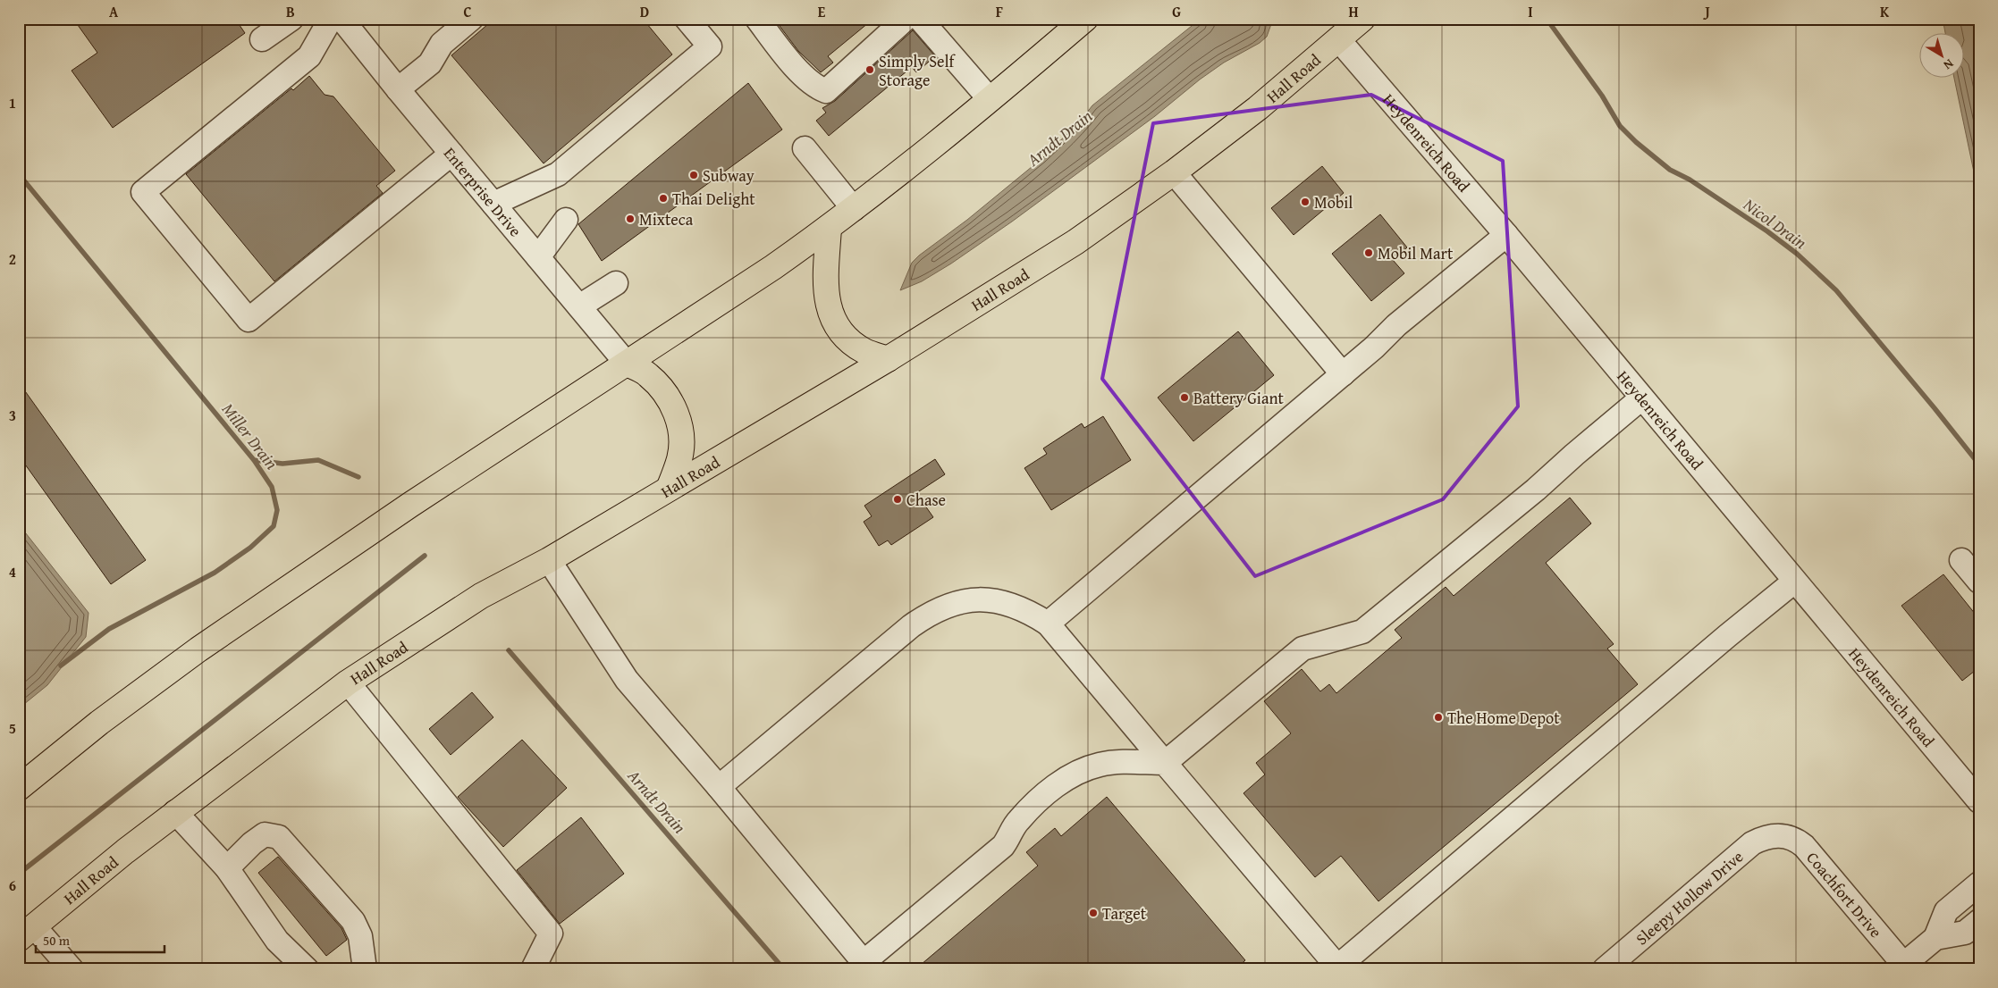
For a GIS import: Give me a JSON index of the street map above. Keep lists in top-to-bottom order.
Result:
{
  "streets": {
    "highway": ["Hall Road"],
    "street": [
      "Heydenreich Road",
      "Enterprise Drive",
      "Coachfort Drive",
      "Sleepy Hollow Drive"
    ]
  },
  "crossings": [
    ["Hall Road", "Heydenreich Road"],
    ["Coachfort Drive", "Sleepy Hollow Drive"]
  ],
  "water": ["Arndt Drain", "Nicol Drain", "Miller Drain"],
  "places": [
    "Simply Self Storage",
    "Subway",
    "Thai Delight",
    "Mobil",
    "Mixteca",
    "Mobil Mart",
    "Battery Giant",
    "Chase",
    "The Home Depot",
    "Target"
  ],
  "scale_bar": "50 m",
  "north": "bottom right",
  "grid": {
    "columns": [
      "A",
      "B",
      "C",
      "D",
      "E",
      "F",
      "G",
      "H",
      "I",
      "J",
      "K"
    ],
    "rows": [
      "1",
      "2",
      "3",
      "4",
      "5",
      "6"
    ]
  }
}
